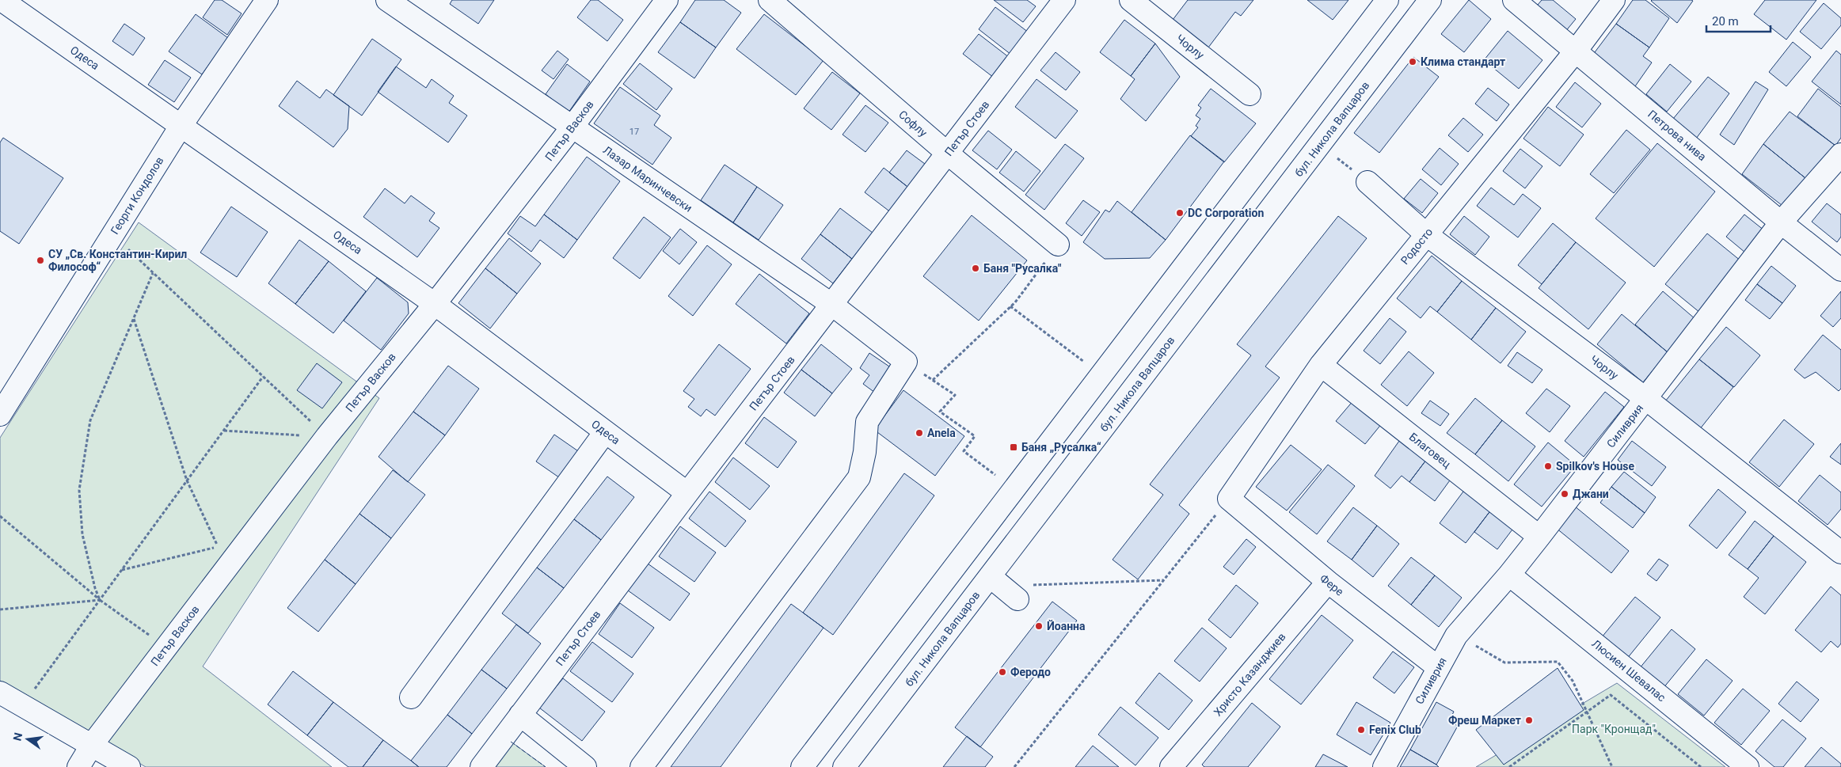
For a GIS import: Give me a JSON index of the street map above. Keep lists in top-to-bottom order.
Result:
{
  "streets": {
    "street": [
      "Чорлу",
      "Одеса",
      "Софлу",
      "Петър Стоев",
      "бул. Никола Вапцаров",
      "Петър Васков",
      "Петрова нива",
      "Лазар Маринчевски",
      "Георги Кондолов",
      "Родосто",
      "Силиврия",
      "Благовец",
      "Фере",
      "Люсиен Шевалас",
      "Христо Казанджиев"
    ]
  },
  "crossings": [
    ["Чорлу", "Родосто"],
    ["Чорлу", "Силиврия"],
    ["Одеса", "Петър Стоев"],
    ["Одеса", "Петър Васков"],
    ["Одеса", "Георги Кондолов"],
    ["Софлу", "Петър Стоев"],
    ["Петър Стоев", "Лазар Маринчевски"],
    ["Петър Васков", "Лазар Маринчевски"],
    ["Петрова нива", "Родосто"],
    ["Петрова нива", "Силиврия"],
    ["Родосто", "Благовец"],
    ["Родосто", "Фере"],
    ["Силиврия", "Благовец"],
    ["Силиврия", "Фере"],
    ["Силиврия", "Люсиен Шевалас"],
    ["Фере", "Христо Казанджиев"]
  ],
  "parks": ["Парк \"Кронщад\""],
  "places": {
    "other": [
      "Клима стандарт",
      "DC Corporation",
      "СУ „Св. Константин-Кирил Философ“",
      "Баня \"Русалка\"",
      "Anela",
      "Spilkov's House",
      "Джани",
      "Йоанна",
      "Феродо",
      "Фреш Маркет",
      "Fenix Club"
    ],
    "transit": ["Баня „Русалка“"]
  },
  "house_numbers": ["17"],
  "scale_bar": "20 m",
  "north": "left"
}
